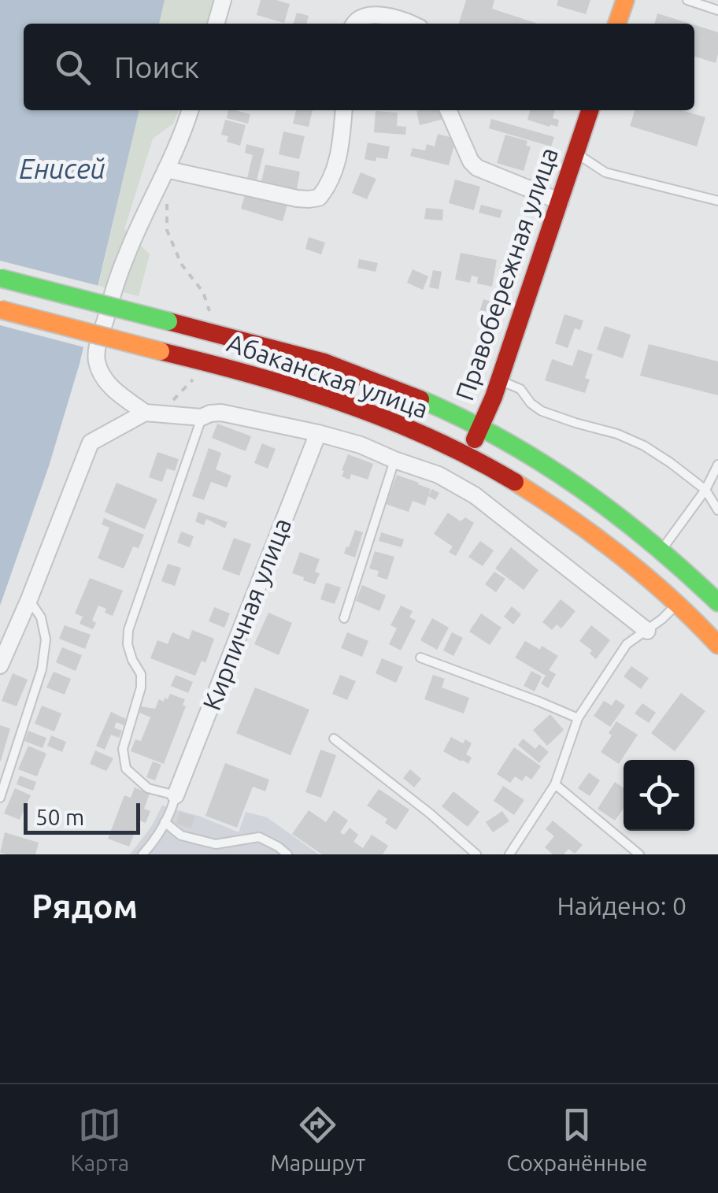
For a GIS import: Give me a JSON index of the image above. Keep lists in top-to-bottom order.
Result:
{
  "streets": {
    "main road": ["Правобережная улица", "Абаканская улица"],
    "street": ["Кирпичная улица"]
  },
  "crossings": [
    ["Правобережная улица", "Абаканская улица"]
  ],
  "water": ["Енисей"],
  "scale_bar": "50 m",
  "page": {
    "search": "Поиск",
    "scale": "50 m",
    "heading": ["Рядом", "Найдено: 0"],
    "nav": ["Карта", "Маршрут", "Сохранённые"]
  }
}
